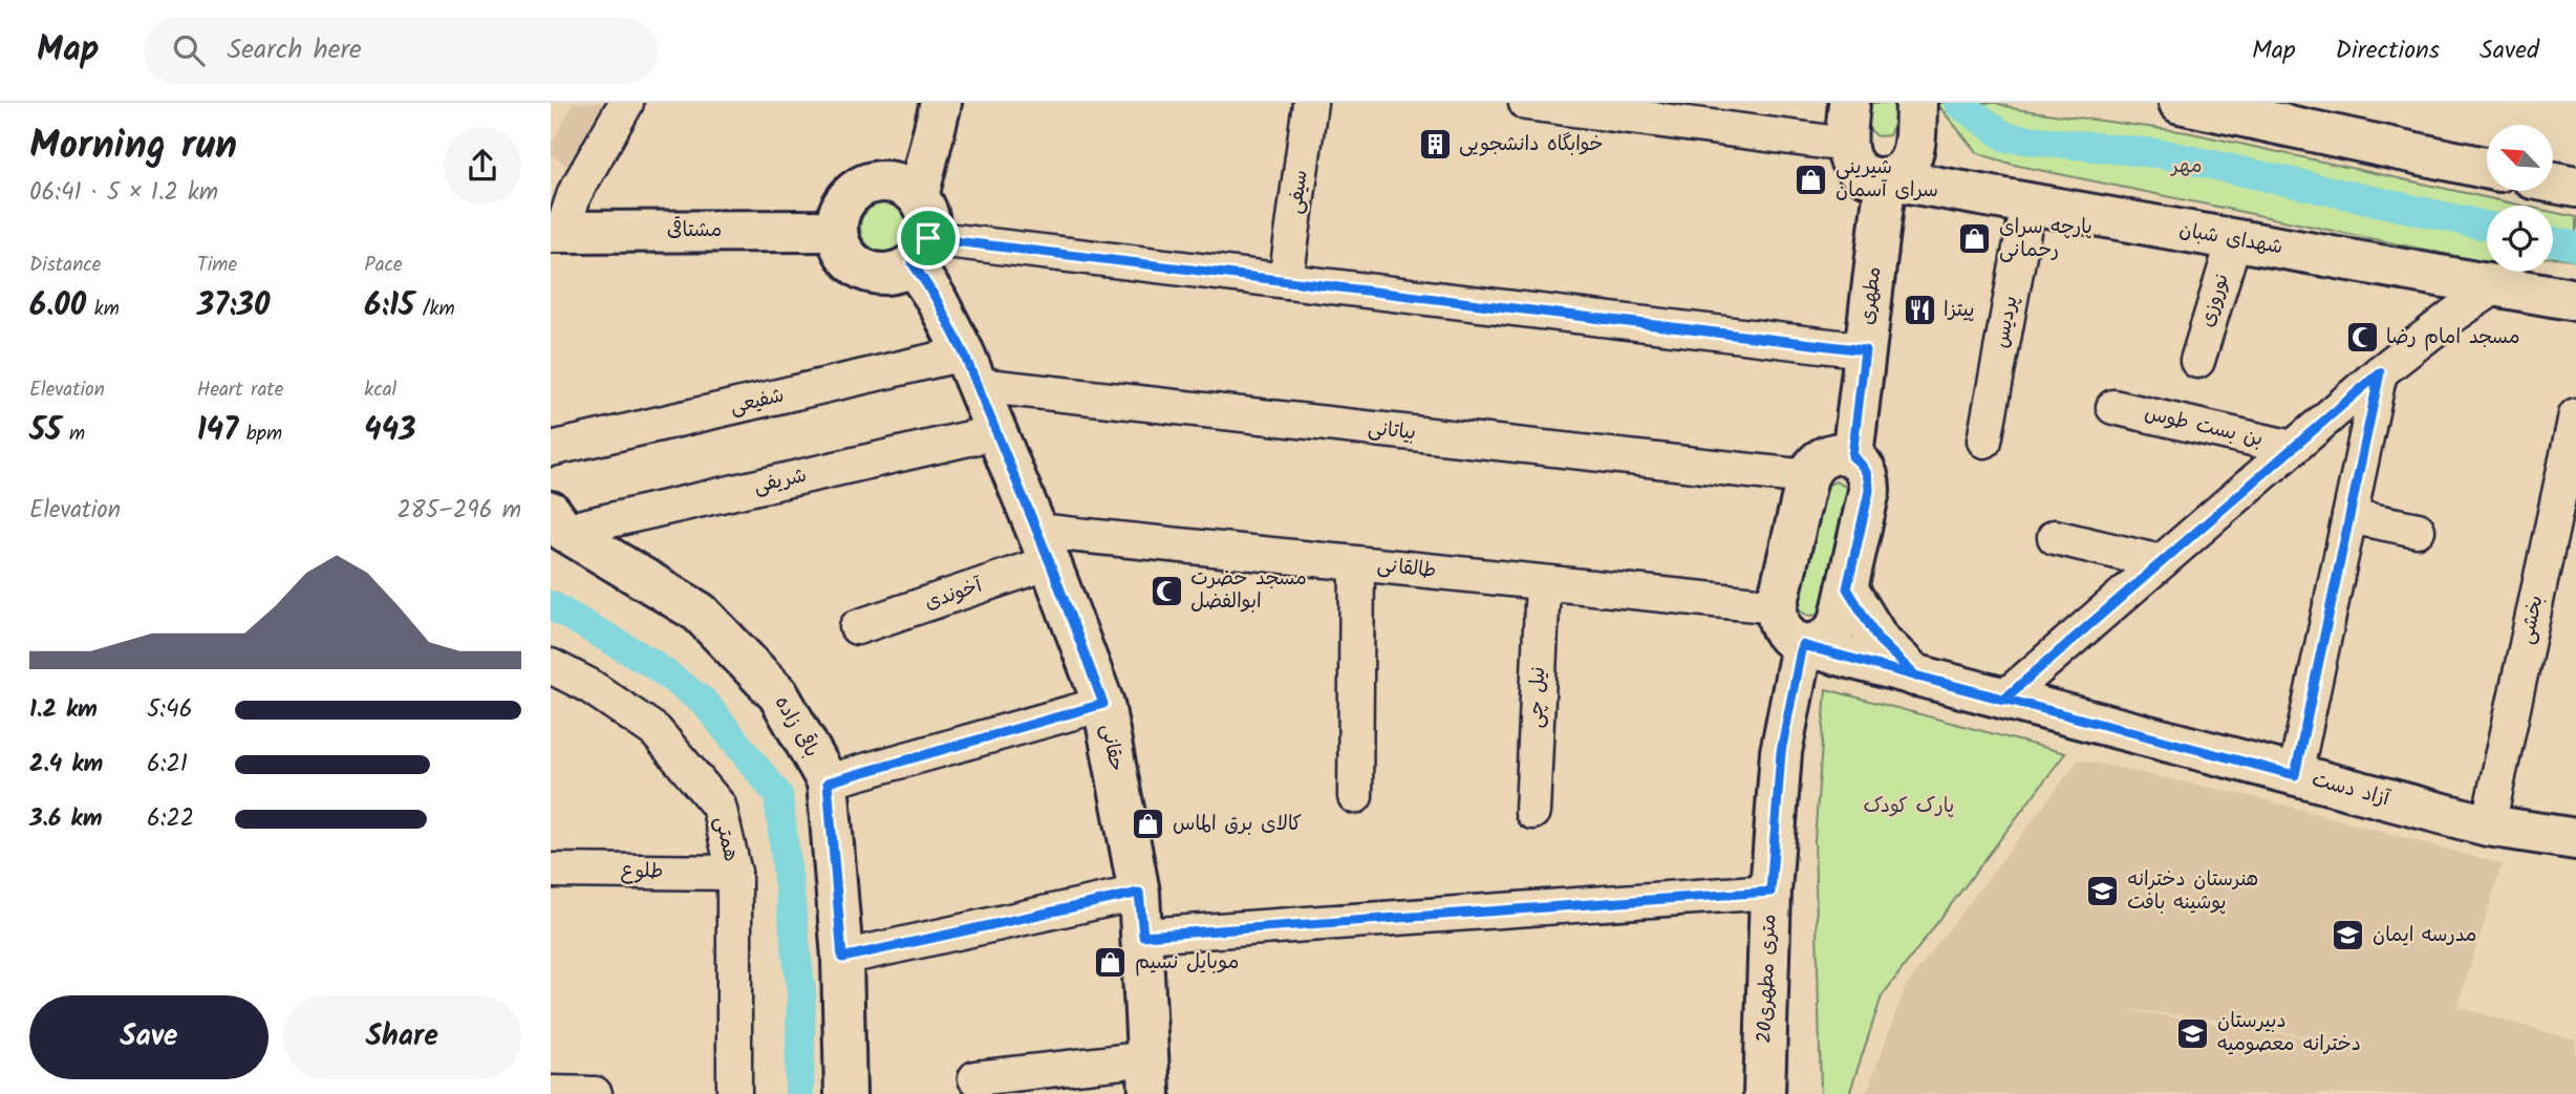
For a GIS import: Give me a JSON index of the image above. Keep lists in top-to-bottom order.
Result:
{
  "streets": {
    "street": [
      "سیفی",
      "مشتاقی",
      "شهدای شبان",
      "مطهری",
      "نوروزی",
      "پردیس",
      "شفیعی",
      "بن بست طوس",
      "بیاتانی",
      "شریفی",
      "طالقانی",
      "آخوندی",
      "بخشی",
      "نیل چی",
      "باقی زاده",
      "حقانی",
      "آزاد دست",
      "همتی",
      "طلوع",
      "20متری مطهری"
    ]
  },
  "crossings": [
    ["مشتاقی", "حقانی"],
    ["شهدای شبان", "مطهری"],
    ["شهدای شبان", "نوروزی"],
    ["شهدای شبان", "پردیس"],
    ["شفیعی", "بیاتانی"],
    ["شفیعی", "حقانی"],
    ["بیاتانی", "حقانی"],
    ["شریفی", "باقی زاده"],
    ["شریفی", "حقانی"],
    ["طالقانی", "آخوندی"],
    ["طالقانی", "نیل چی"],
    ["طالقانی", "حقانی"],
    ["آخوندی", "حقانی"],
    ["بخشی", "آزاد دست"],
    ["آزاد دست", "20متری مطهری"],
    ["همتی", "طلوع"]
  ],
  "parks": ["مهر", "پارک کودک"],
  "places": {
    "building": ["خوابگاه دانشجویی"],
    "shop": [
      "شیرینی سرای آسمان",
      "پارچه سرای رحمانی",
      "کالای برق الماس",
      "موبایل نسیم"
    ],
    "restaurant": ["پیتزا"],
    "mosque": ["مسجد امام رضا", "مسجد حضرت ابوالفضل"],
    "school or university": ["هنرستان دخترانه پوشینه بافت", "مدرسه ایمان", "دبیرستان دخترانه معصومیه"]
  },
  "north": "top left",
  "page": {
    "header": "Map",
    "search": "Search here",
    "nav": ["Map", "Directions", "Saved"],
    "heading": ["Morning run", "06:41 · 5 × 1.2 km"],
    "stats": [
      ["Distance", "6.00 km"],
      ["Time", "37:30"],
      ["Pace", "6:15 /km"],
      ["Elevation", "55 m"],
      ["Heart rate", "147 bpm"],
      ["kcal", "443"]
    ],
    "chart": ["Elevation", "285–296 m"],
    "list": [
      {
        "name": "1.2 km",
        "note": "5:46"
      },
      {
        "name": "2.4 km",
        "note": "6:21"
      },
      {
        "name": "3.6 km",
        "note": "6:22"
      }
    ],
    "buttons": ["Save", "Share"]
  }
}
